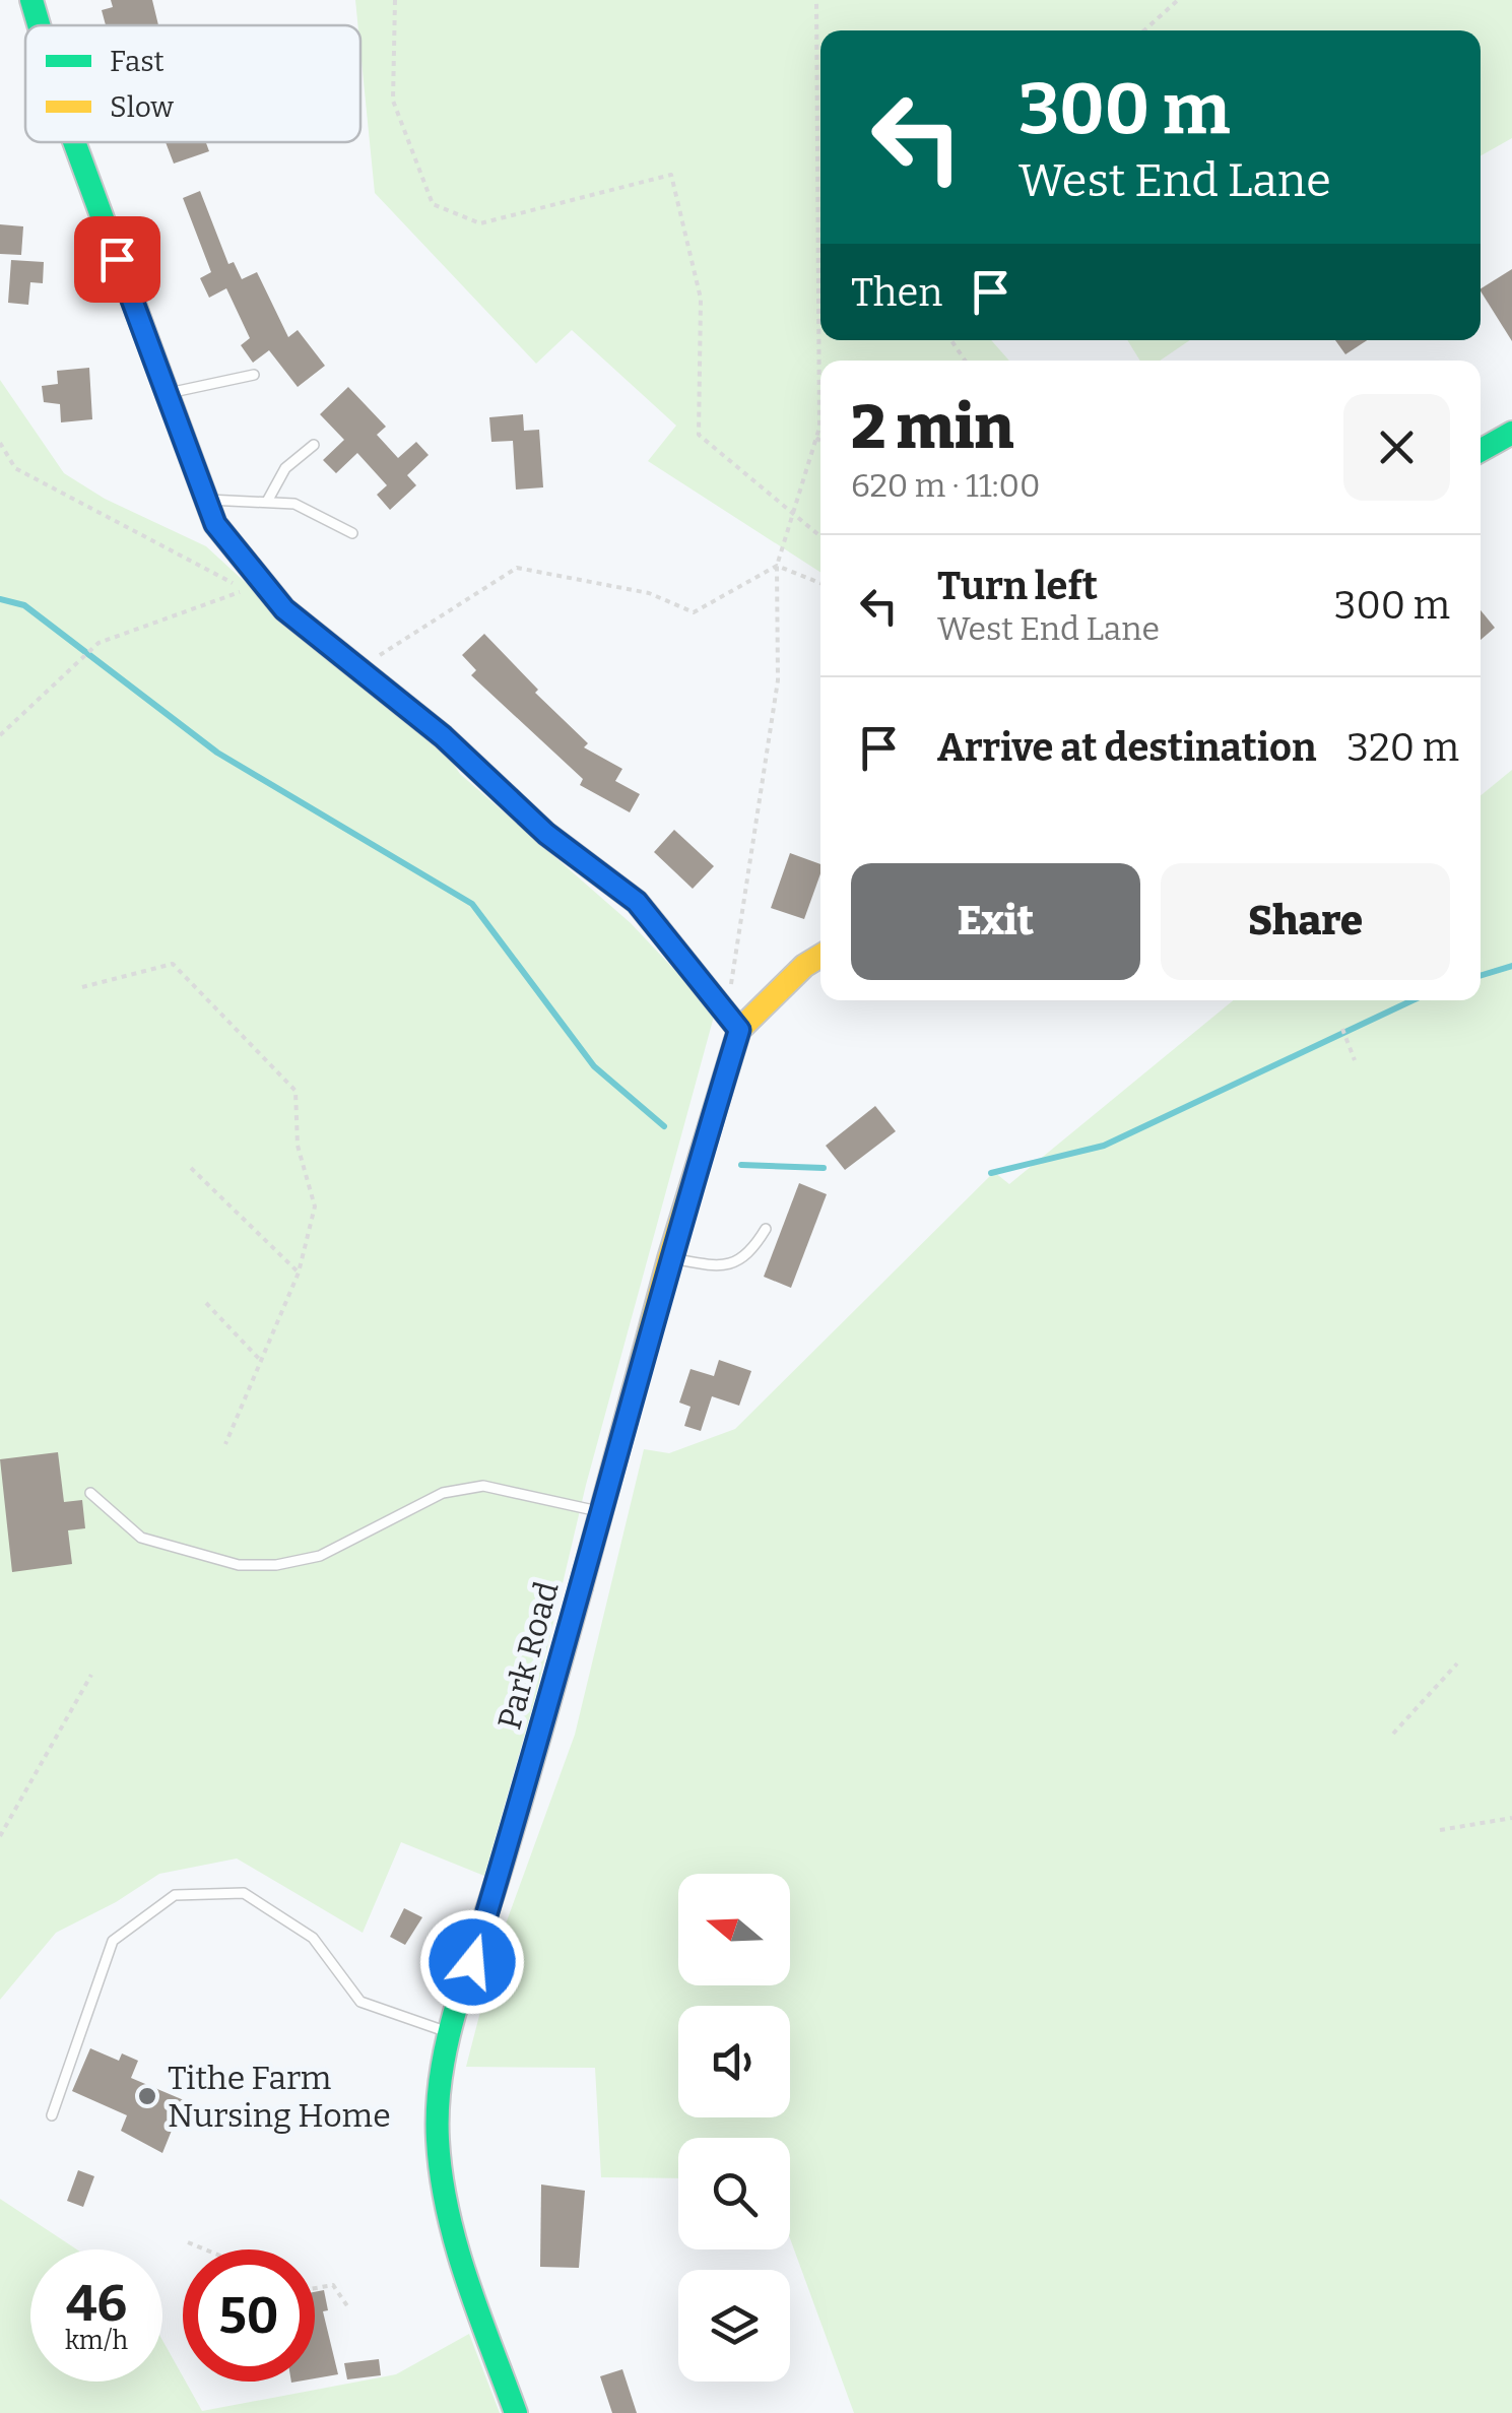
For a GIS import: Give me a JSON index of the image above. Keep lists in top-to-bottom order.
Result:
{
  "streets": {
    "main road": ["Park Road"]
  },
  "places": ["Tithe Farm Nursing Home"],
  "legend": ["Fast", "Slow"],
  "north": "left",
  "page": {
    "turn": ["300 m", "West End Lane"],
    "then": "Then",
    "heading": ["2 min", "620 m · 11:00"],
    "list": [
      {
        "name": "Turn left",
        "note": "West End Lane",
        "value": "300 m"
      },
      {
        "name": "Arrive at destination",
        "value": "320 m"
      }
    ],
    "buttons": ["Exit", "Share"],
    "speed": "46 km/h",
    "limit": "50"
  }
}
